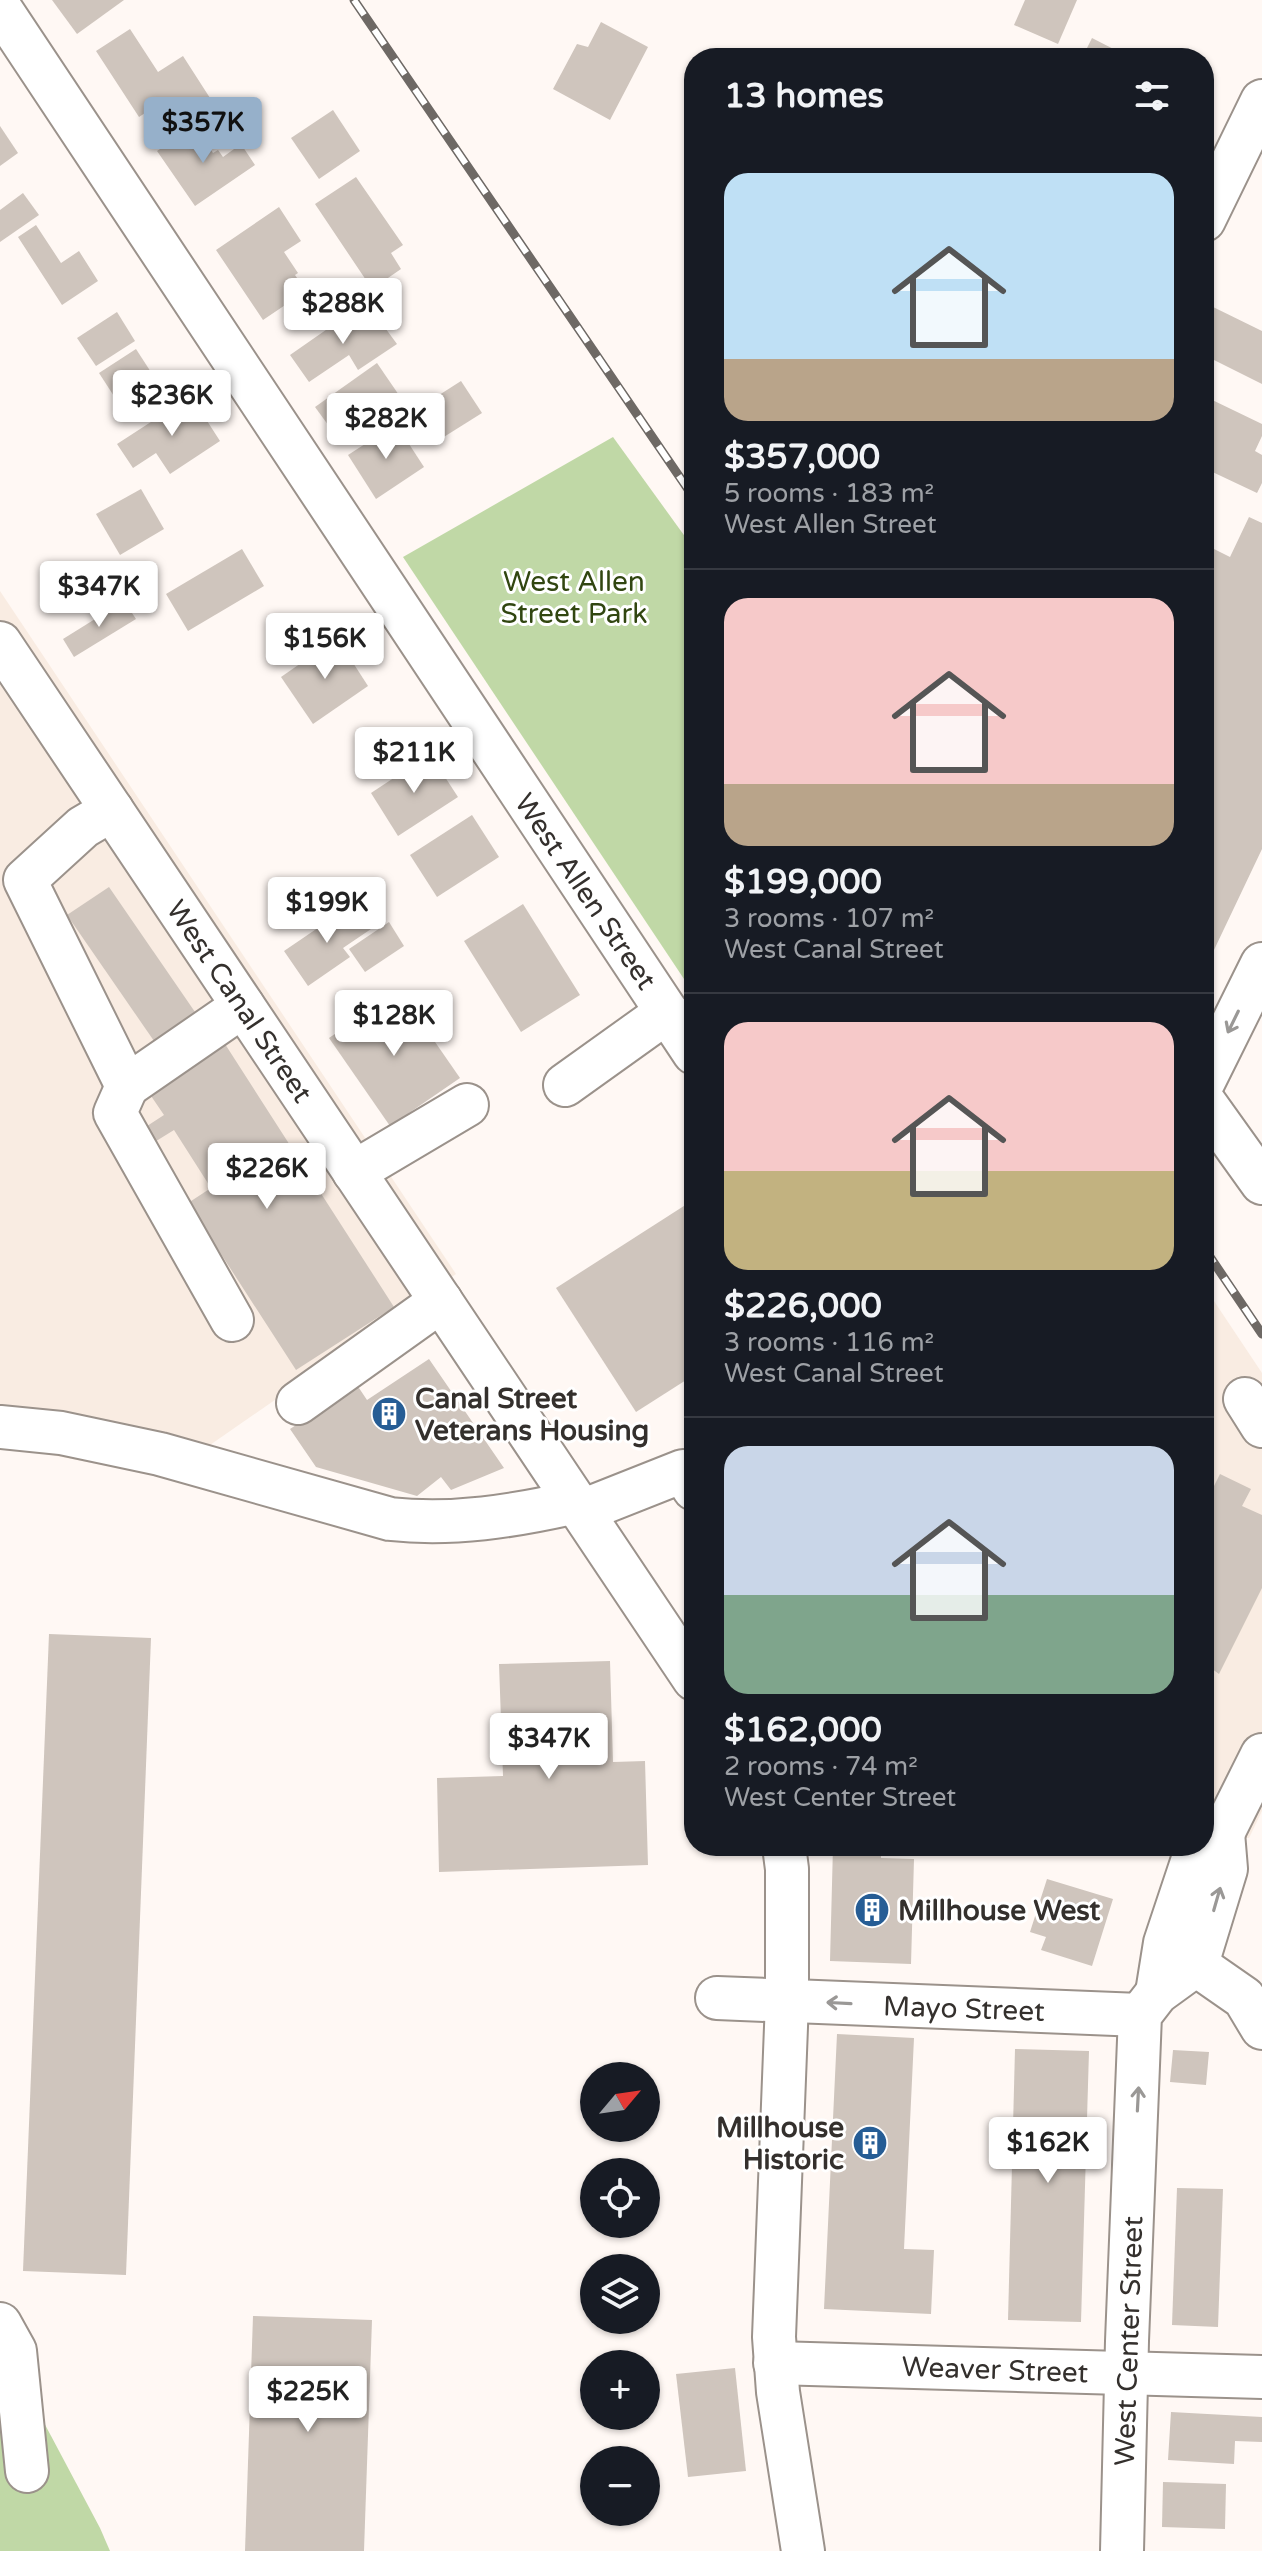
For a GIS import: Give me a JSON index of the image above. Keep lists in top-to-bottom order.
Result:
{
  "streets": {
    "street": [
      "West Allen Street",
      "West Canal Street",
      "Mayo Street",
      "West Center Street",
      "Weaver Street"
    ]
  },
  "crossings": [
    ["Mayo Street", "West Center Street"],
    ["West Center Street", "Weaver Street"]
  ],
  "one_way": ["Mayo Street"],
  "parks": ["West Allen Street Park"],
  "places": {
    "building": ["Canal Street Veterans Housing", "Millhouse West", "Millhouse Historic"]
  },
  "north": "top right",
  "page": {
    "heading": "13 homes",
    "price": [
      "$357K",
      "$288K",
      "$236K",
      "$282K",
      "$347K",
      "$156K",
      "$211K",
      "$199K",
      "$128K",
      "$226K",
      "$347K",
      "$162K",
      "$225K"
    ],
    "list": [
      {
        "name": "$357,000",
        "note": "5 rooms · 183 m² · West Allen Street"
      },
      {
        "name": "$199,000",
        "note": "3 rooms · 107 m² · West Canal Street"
      },
      {
        "name": "$226,000",
        "note": "3 rooms · 116 m² · West Canal Street"
      },
      {
        "name": "$162,000",
        "note": "2 rooms · 74 m² · West Center Street"
      }
    ],
    "map_buttons": ["+", "−"]
  }
}
